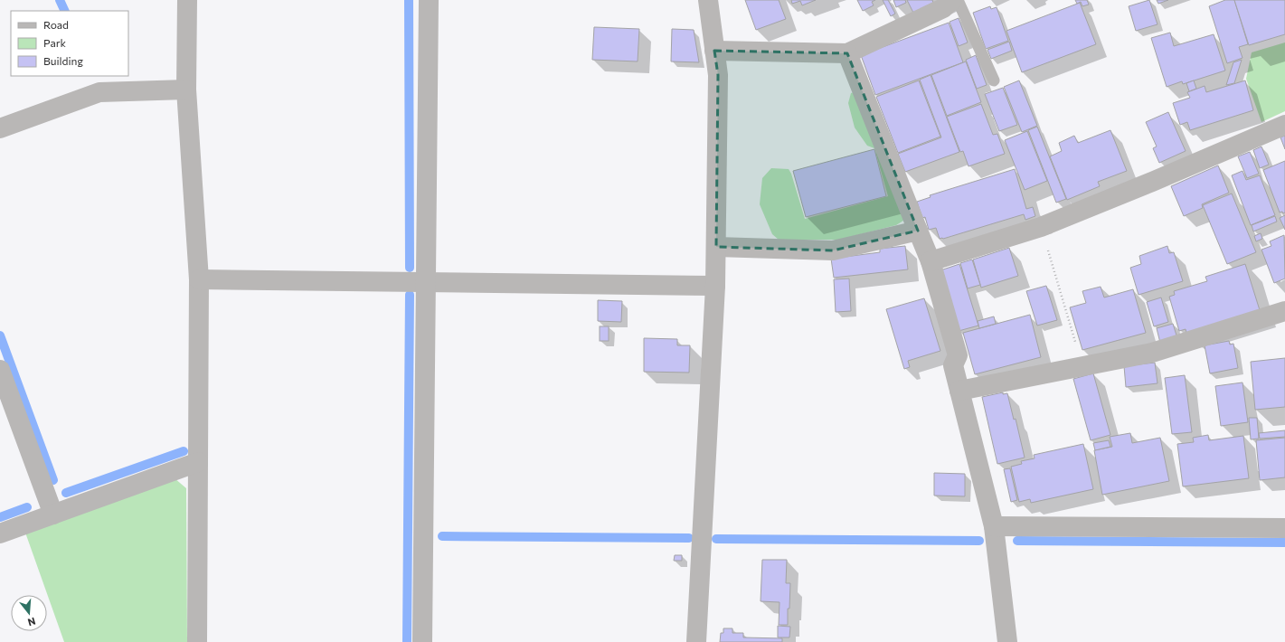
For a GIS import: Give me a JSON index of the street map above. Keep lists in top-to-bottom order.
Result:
{
  "legend": ["Road", "Park", "Building"],
  "north": "bottom"
}
